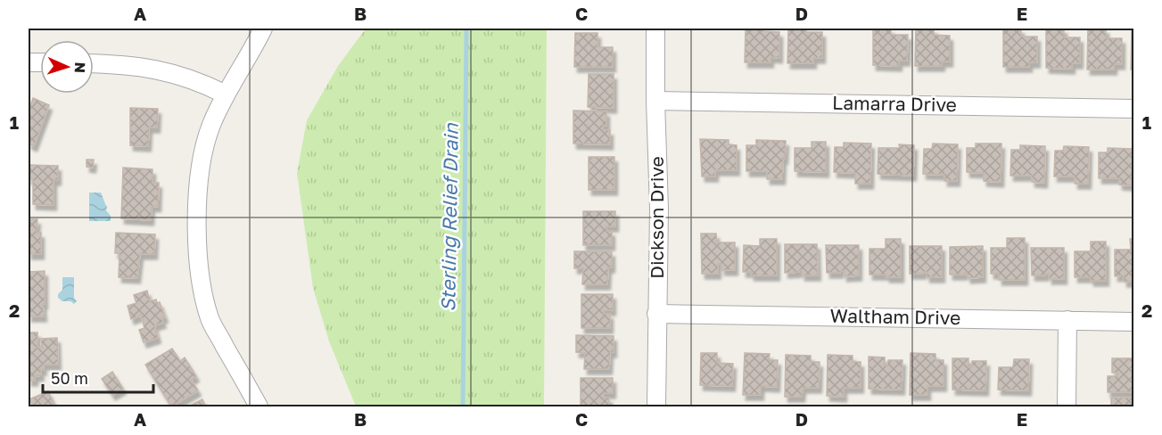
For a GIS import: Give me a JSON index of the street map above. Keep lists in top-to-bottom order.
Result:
{
  "streets": {
    "street": ["Lamarra Drive", "Dickson Drive", "Waltham Drive"]
  },
  "crossings": [
    ["Lamarra Drive", "Dickson Drive"],
    ["Dickson Drive", "Waltham Drive"]
  ],
  "water": ["Sterling Relief Drain"],
  "scale_bar": "50 m",
  "north": "right",
  "grid": {
    "columns": [
      "A",
      "B",
      "C",
      "D",
      "E"
    ],
    "rows": ["1", "2"]
  }
}
